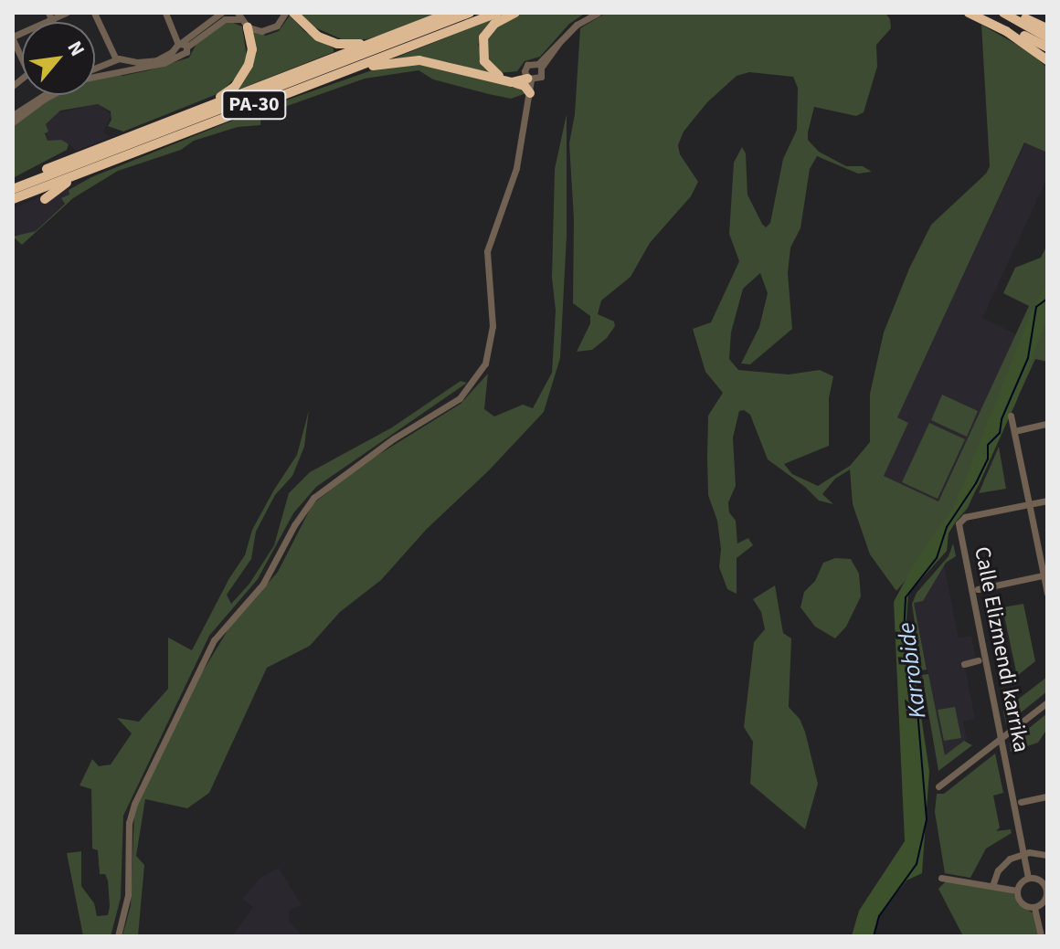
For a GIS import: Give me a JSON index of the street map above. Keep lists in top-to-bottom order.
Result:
{
  "streets": {
    "highway": ["PA-30"],
    "street": ["Calle Elizmendi karrika"]
  },
  "water": ["Karrobide"],
  "north": "top right"
}
